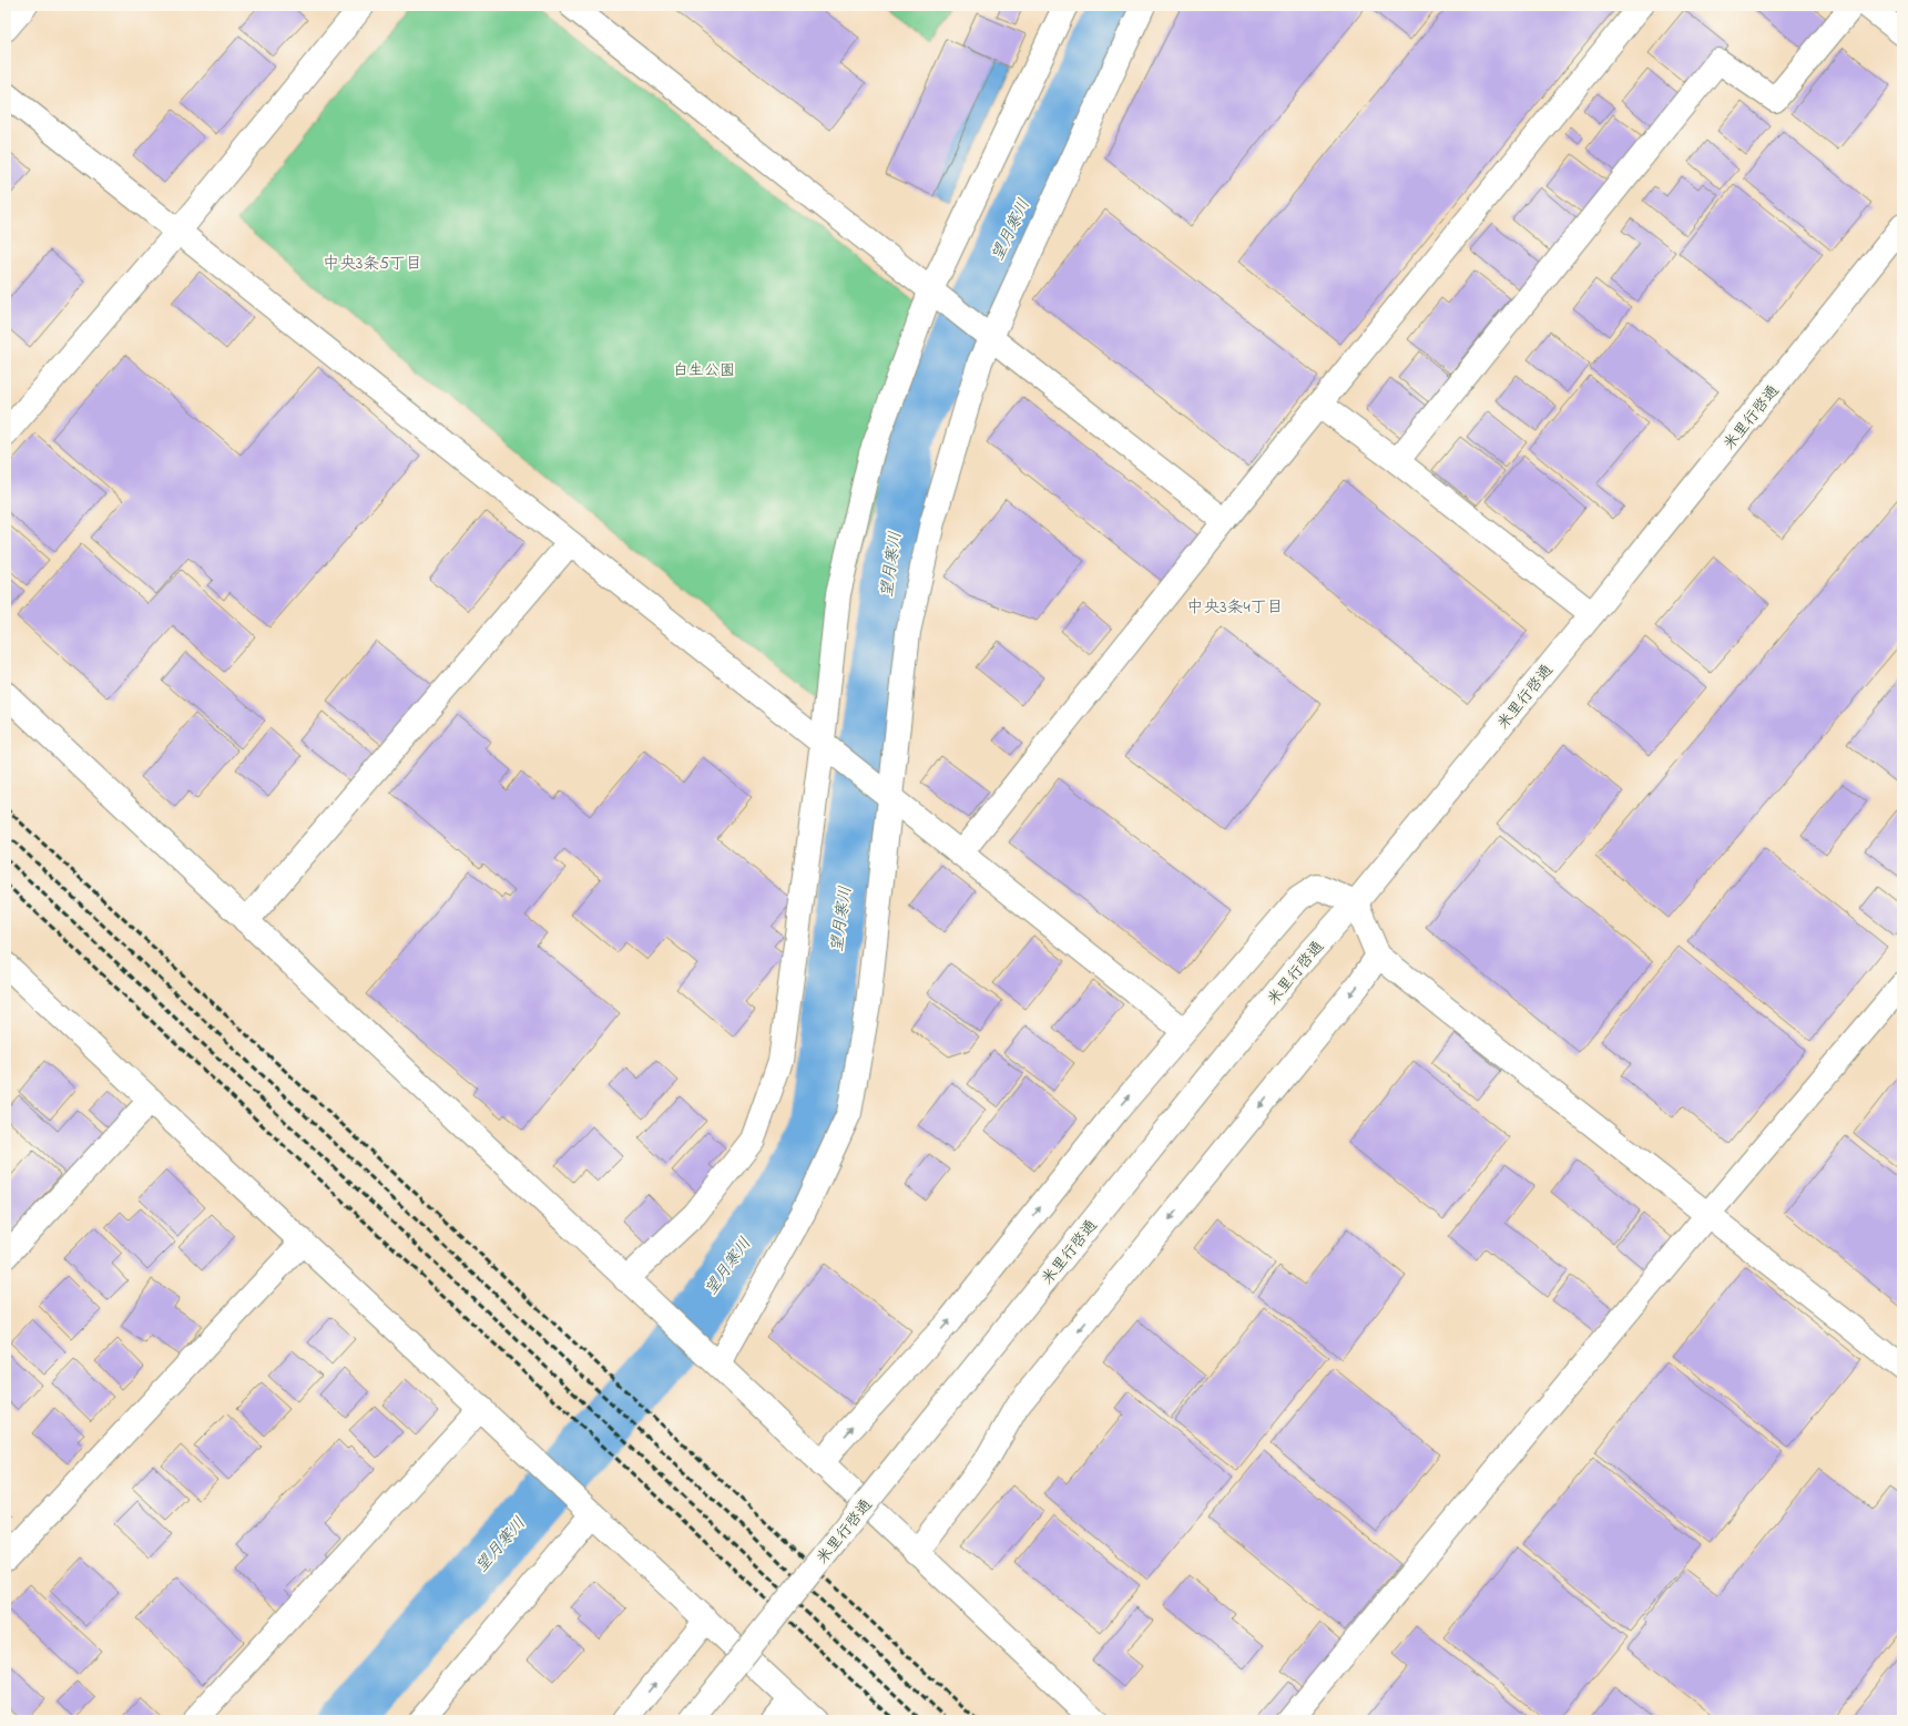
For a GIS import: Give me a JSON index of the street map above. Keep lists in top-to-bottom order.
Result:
{
  "streets": {
    "street": ["米里行啓通"]
  },
  "districts": ["中央3条5丁目", "中央3条4丁目"],
  "water": ["望月寒川"],
  "parks": ["白生公園"]
}
